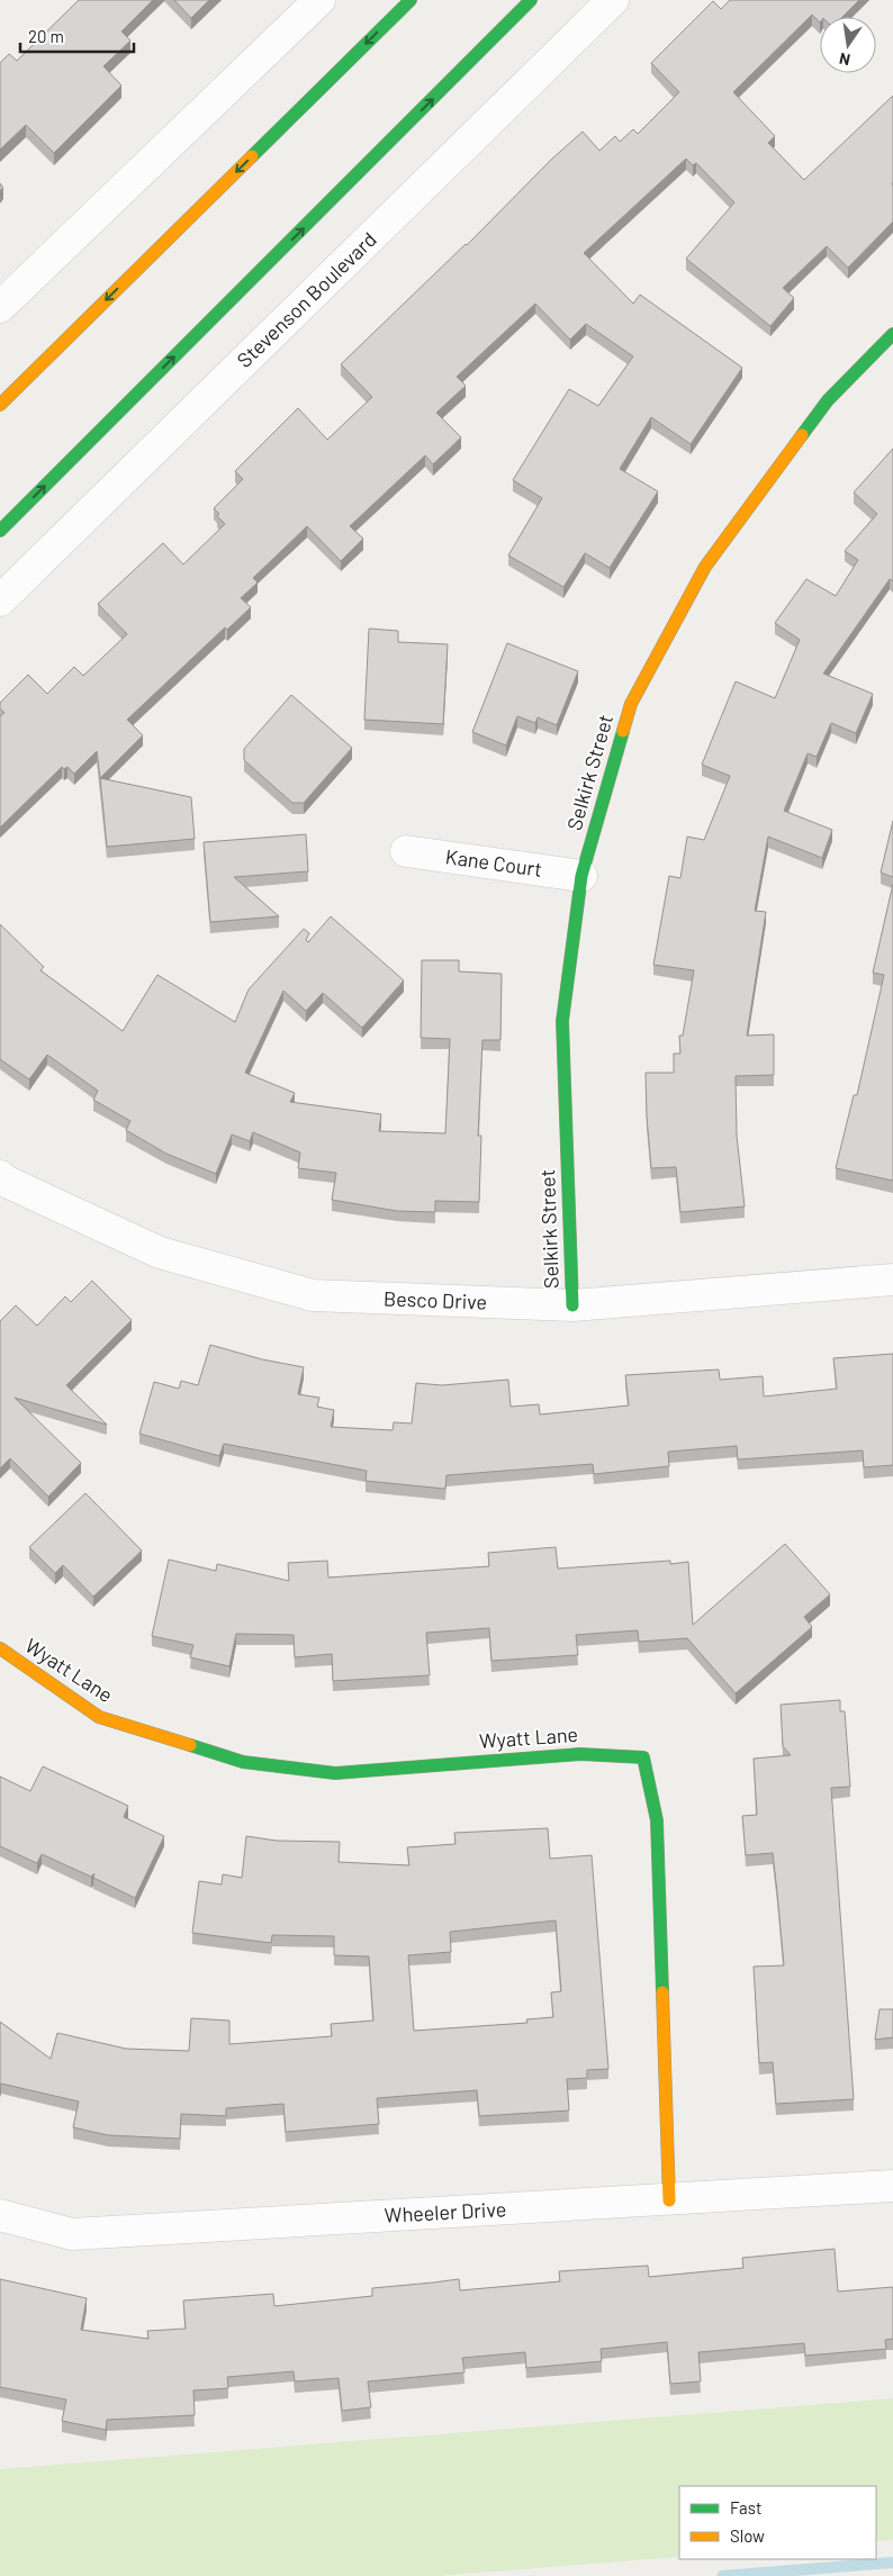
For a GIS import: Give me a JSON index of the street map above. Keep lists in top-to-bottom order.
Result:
{
  "streets": {
    "street": [
      "Stevenson Boulevard",
      "Selkirk Street",
      "Kane Court",
      "Besco Drive",
      "Wyatt Lane",
      "Wheeler Drive"
    ]
  },
  "crossings": [
    ["Selkirk Street", "Kane Court"],
    ["Selkirk Street", "Besco Drive"],
    ["Wyatt Lane", "Wheeler Drive"]
  ],
  "legend": ["Fast", "Slow"],
  "scale_bar": "20 m",
  "north": "bottom"
}
